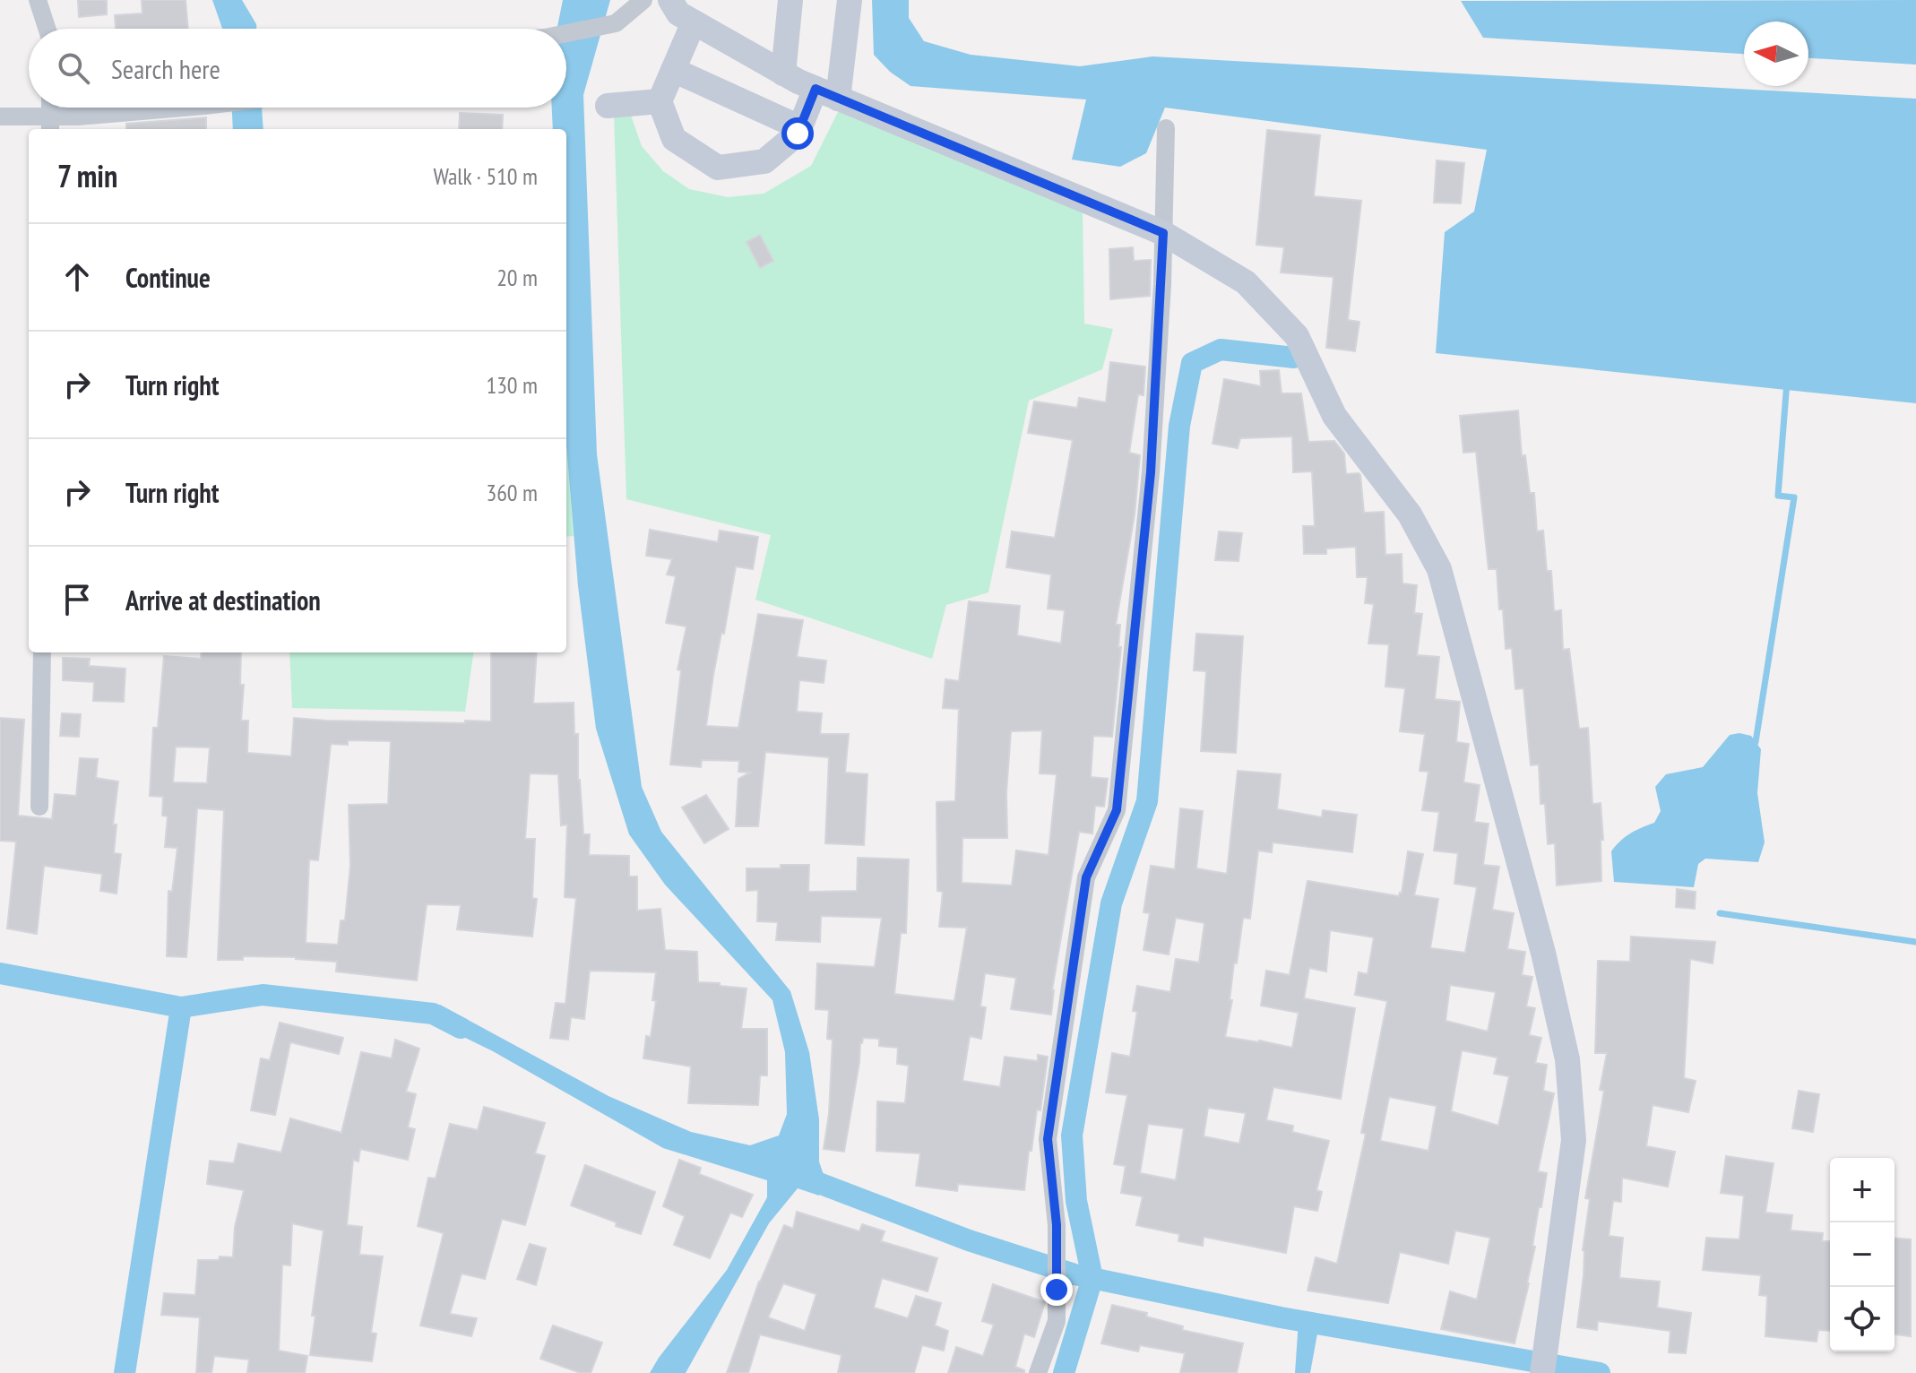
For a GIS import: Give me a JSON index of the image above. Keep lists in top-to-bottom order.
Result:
{
  "north": "left",
  "page": {
    "search": "Search here",
    "heading": ["7 min", "Walk · 510 m"],
    "list": [
      ["Continue", "20 m"],
      ["Turn right", "130 m"],
      ["Turn right", "360 m"],
      "Arrive at destination"
    ],
    "map_buttons": ["+", "−"]
  }
}
